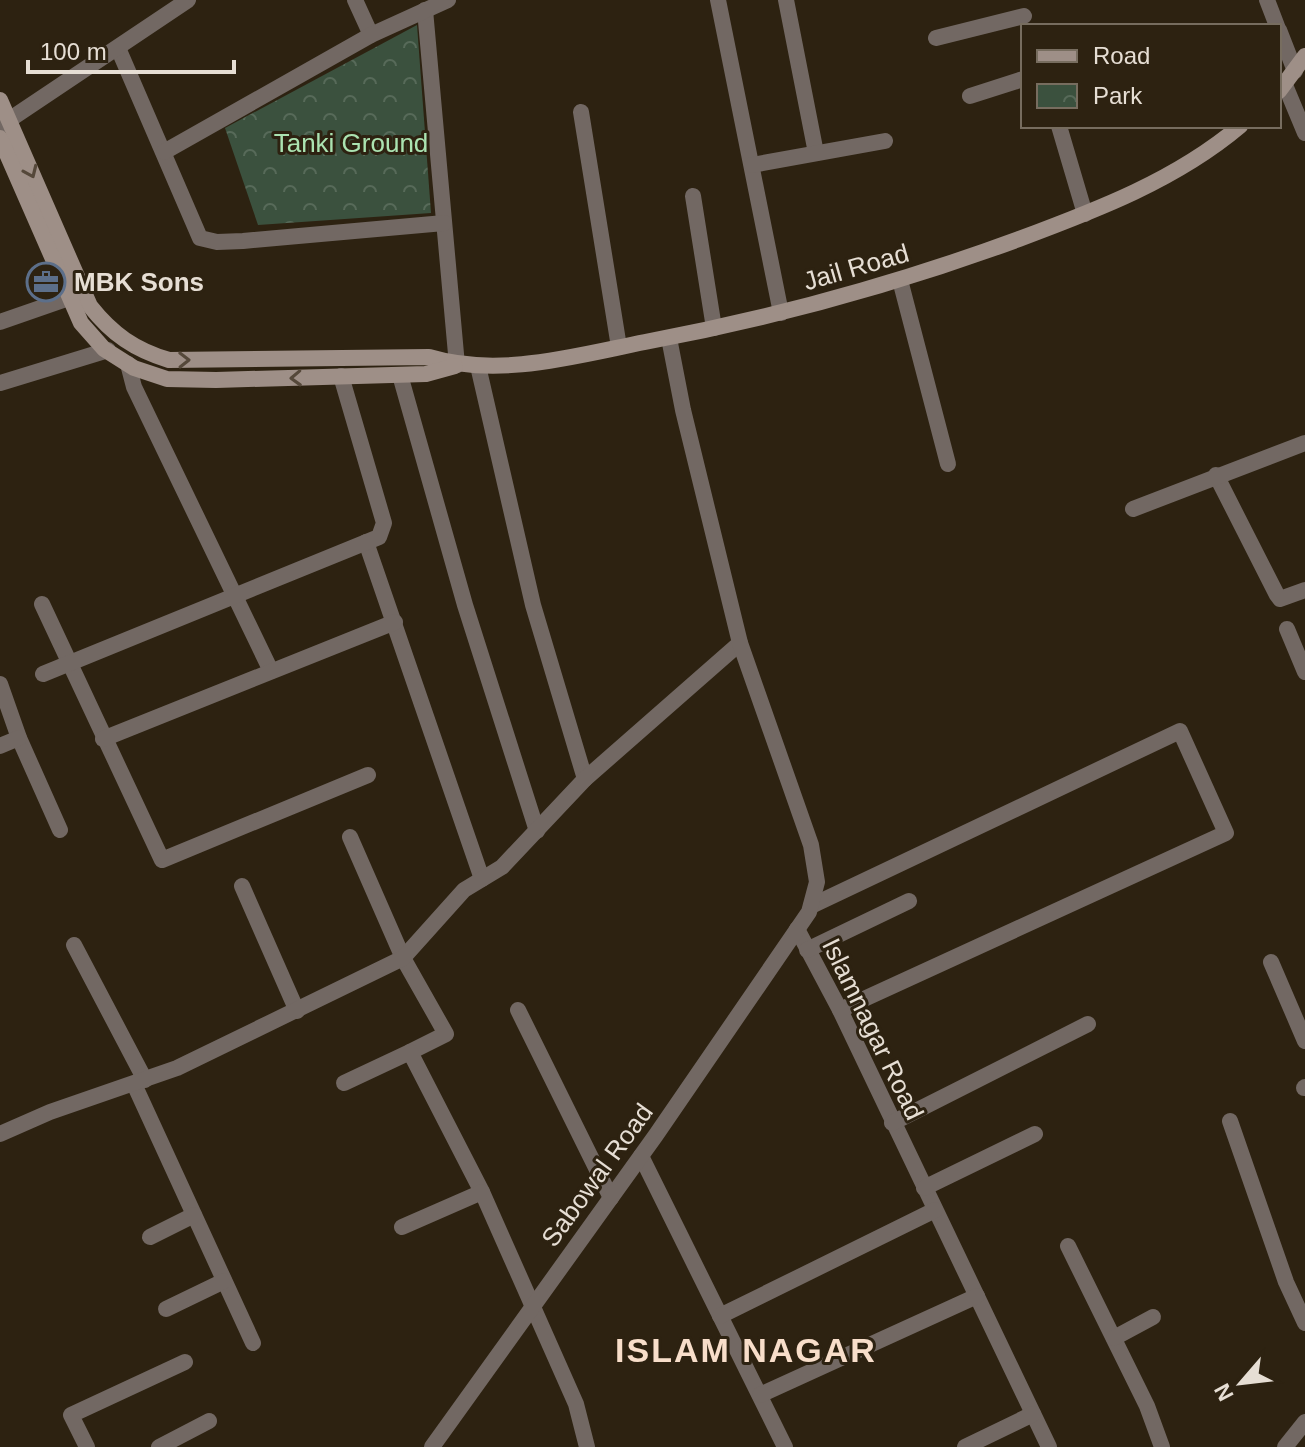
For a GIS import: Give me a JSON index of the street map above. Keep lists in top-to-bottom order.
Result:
{
  "streets": {
    "main road": ["Jail Road"],
    "street": ["Islamnagar Road", "Sabowal Road"]
  },
  "crossings": [
    ["Jail Road", "Islamnagar Road"],
    ["Islamnagar Road", "Sabowal Road"]
  ],
  "districts": ["ISLAM NAGAR"],
  "parks": ["Tanki Ground"],
  "places": {
    "office": ["MBK Sons"]
  },
  "legend": ["Road", "Park"],
  "scale_bar": "100 m",
  "north": "bottom left"
}
